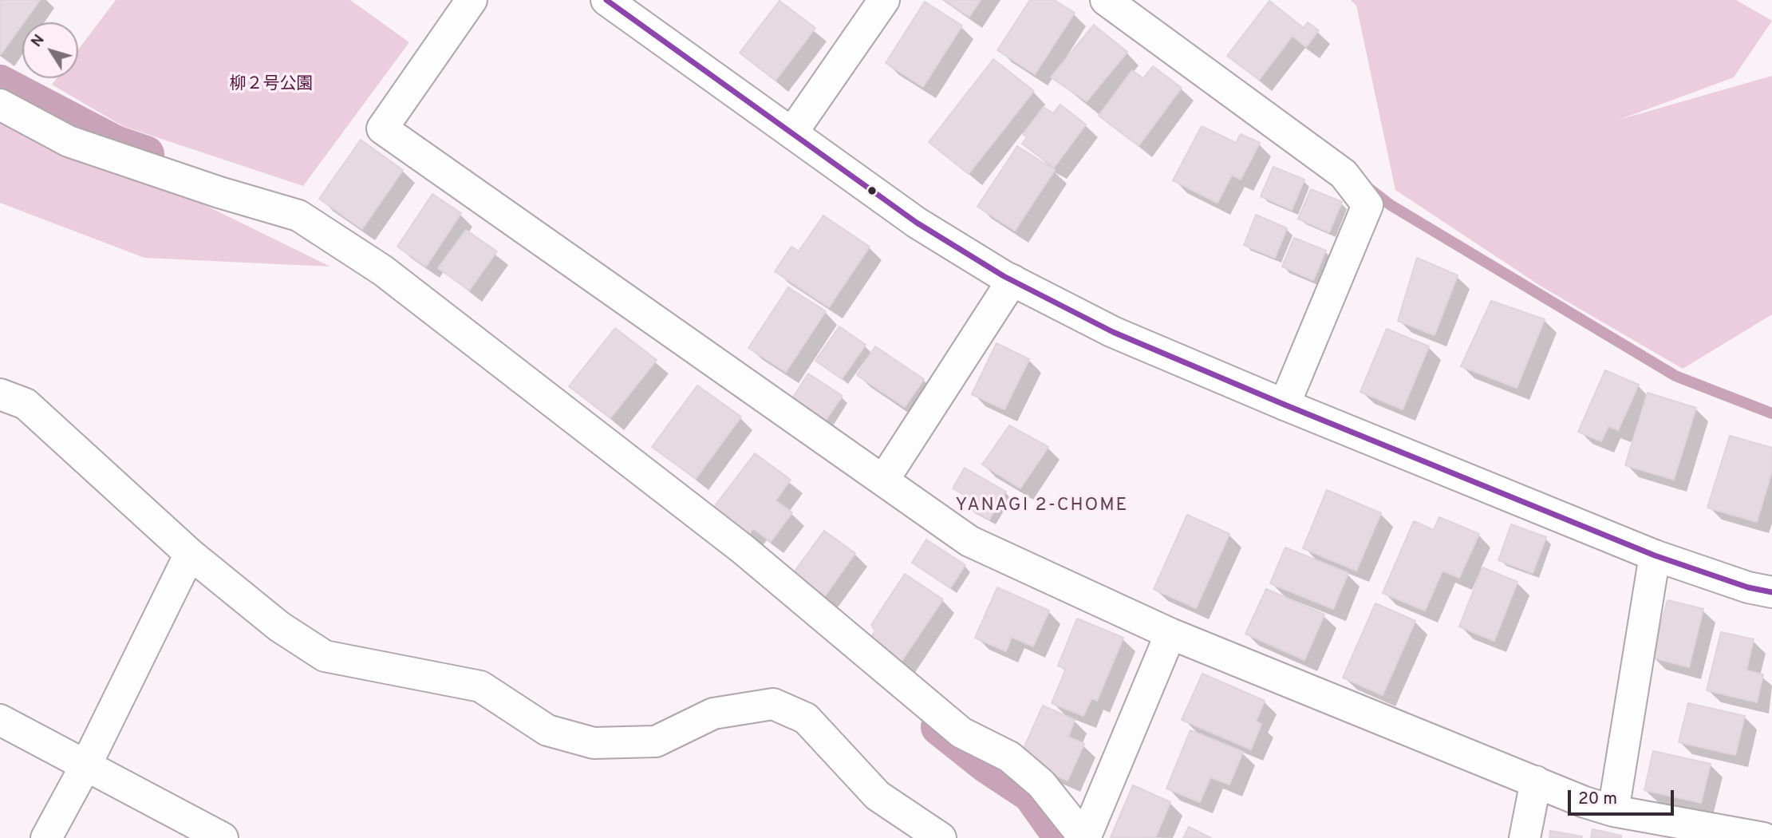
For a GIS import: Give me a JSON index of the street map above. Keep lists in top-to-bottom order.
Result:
{
  "districts": ["YANAGI 2-CHOME"],
  "parks": ["柳２号公園"],
  "scale_bar": "20 m",
  "north": "top left"
}
